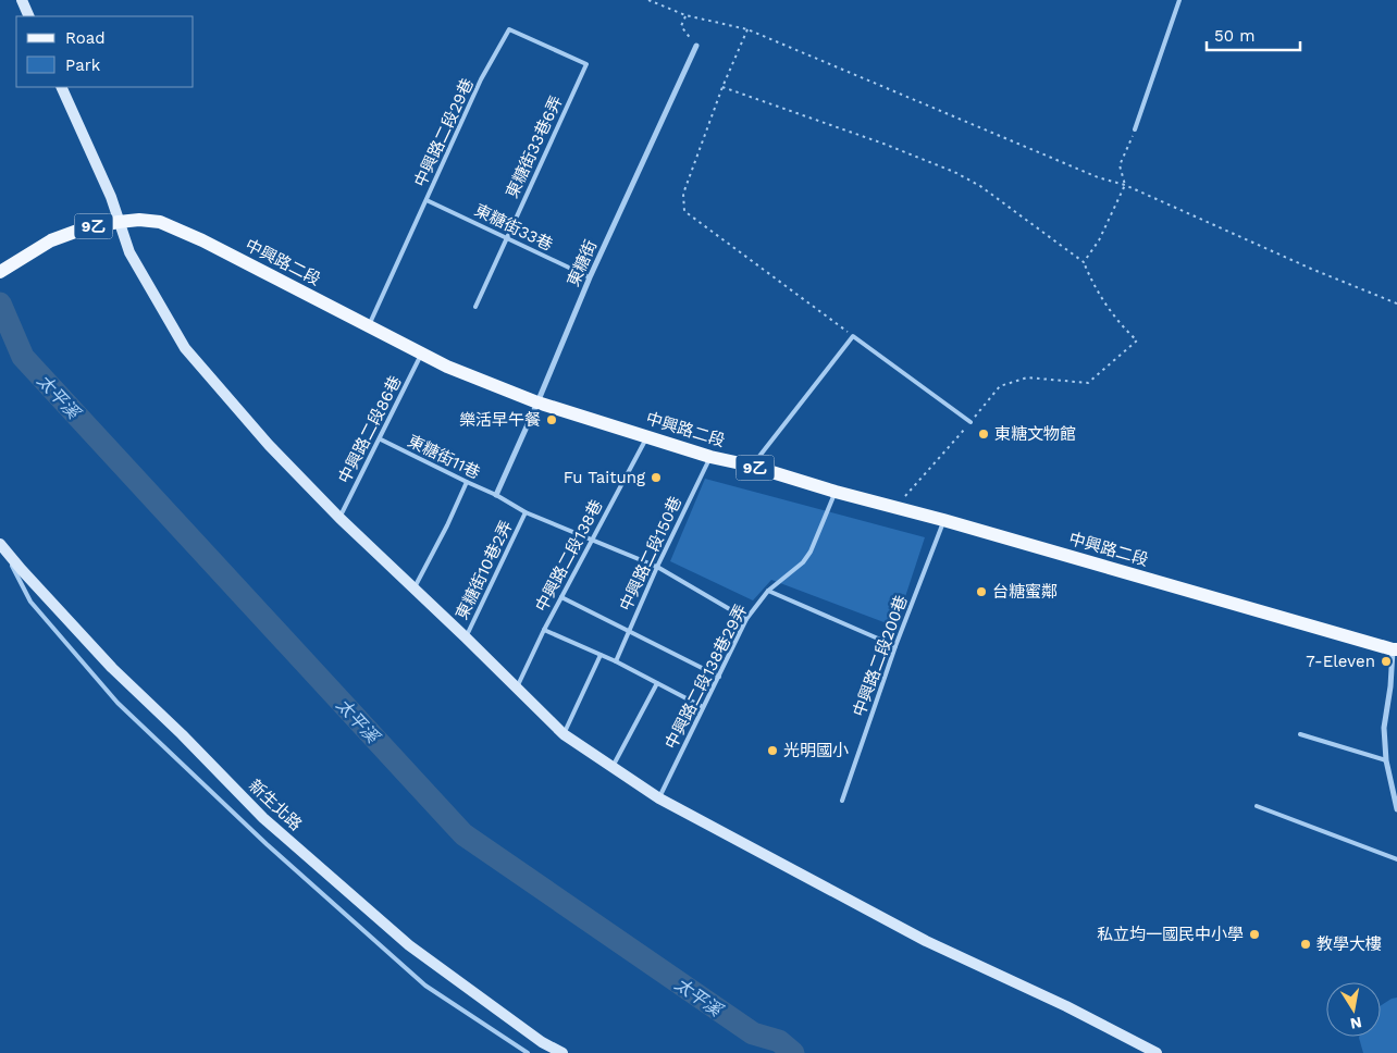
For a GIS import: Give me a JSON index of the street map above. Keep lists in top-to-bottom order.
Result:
{
  "streets": {
    "main road": ["9乙", "中興路二段"],
    "street": ["東糖街", "新生北路"],
    "lane": [
      "中興路二段29巷",
      "東糖街33巷6弄",
      "東糖街33巷",
      "中興路二段86巷",
      "東糖街11巷",
      "中興路二段150巷",
      "中興路二段138巷",
      "東糖街10巷2弄",
      "中興路二段200巷",
      "中興路二段138巷29弄"
    ]
  },
  "crossings": [
    ["中興路二段29巷", "東糖街33巷6弄"],
    ["中興路二段29巷", "東糖街33巷"],
    ["中興路二段29巷", "中興路二段"],
    ["東糖街33巷6弄", "東糖街33巷"],
    ["東糖街33巷", "東糖街"],
    ["中興路二段", "東糖街"],
    ["中興路二段", "中興路二段86巷"],
    ["中興路二段", "中興路二段150巷"],
    ["中興路二段", "中興路二段138巷"],
    ["中興路二段", "中興路二段200巷"],
    ["中興路二段", "中興路二段138巷29弄"],
    ["東糖街", "東糖街11巷"],
    ["中興路二段86巷", "東糖街11巷"],
    ["東糖街11巷", "中興路二段150巷"],
    ["東糖街11巷", "中興路二段138巷"],
    ["東糖街11巷", "東糖街10巷2弄"],
    ["東糖街11巷", "中興路二段138巷29弄"]
  ],
  "water": ["太平溪"],
  "places": [
    "樂活早午餐",
    "東糖文物館",
    "Fu Taitung",
    "台糖蜜鄰",
    "7-Eleven",
    "光明國小",
    "私立均一國民中小學",
    "教學大樓"
  ],
  "legend": ["Road", "Park"],
  "scale_bar": "50 m",
  "north": "bottom"
}
